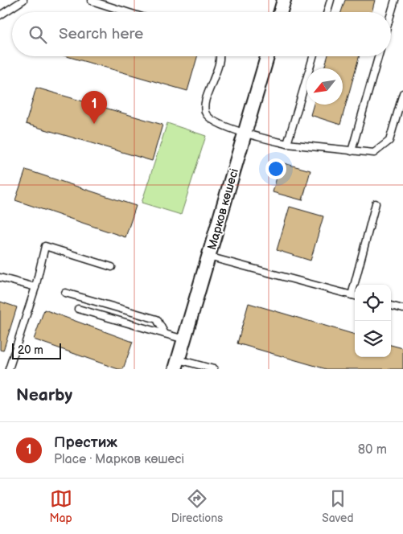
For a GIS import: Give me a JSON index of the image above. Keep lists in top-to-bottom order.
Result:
{
  "streets": {
    "street": ["Марков көшесі"]
  },
  "scale_bar": "20 m",
  "north": "bottom left",
  "page": {
    "search": "Search here",
    "pins": "1",
    "scale": "20 m",
    "heading": "Nearby",
    "list": [
      {
        "mark": "1",
        "name": "Престиж",
        "note": "Place · Марков көшесі",
        "value": "80 m"
      }
    ],
    "nav": ["Map", "Directions", "Saved"]
  }
}
